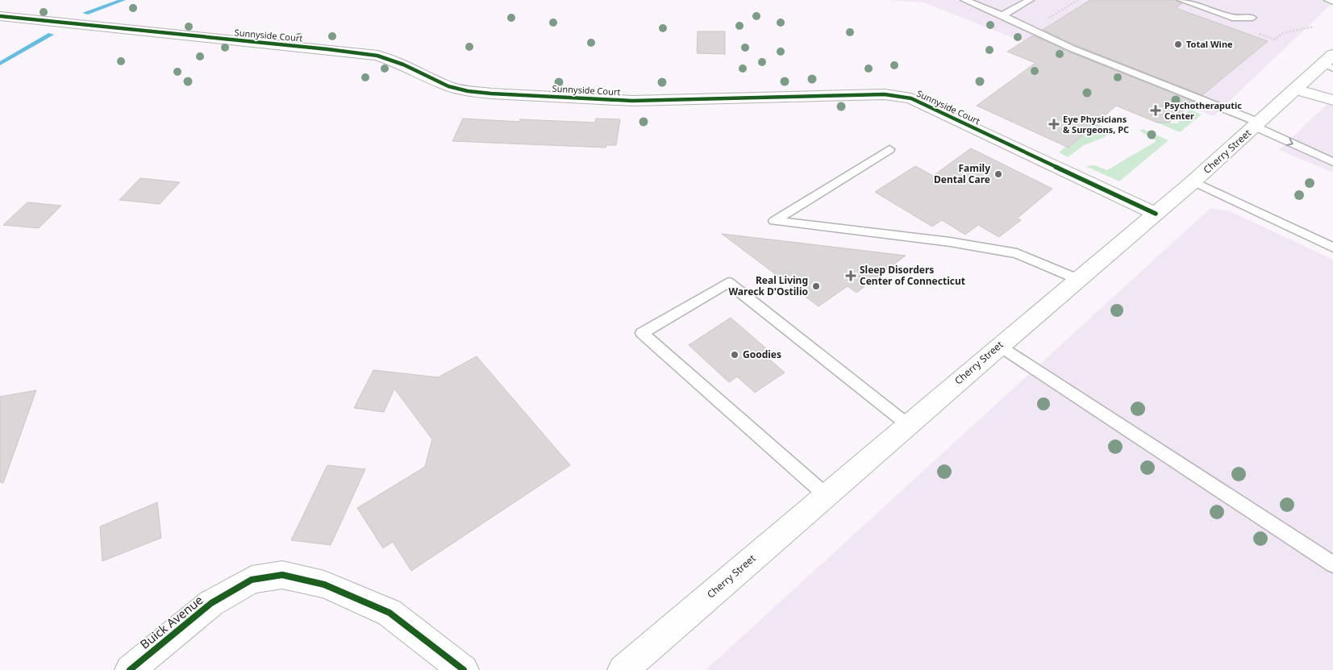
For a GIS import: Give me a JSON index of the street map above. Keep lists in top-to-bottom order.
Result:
{
  "streets": {
    "street": ["Sunnyside Court", "Cherry Street", "Buick Avenue"]
  },
  "crossings": [
    ["Sunnyside Court", "Cherry Street"]
  ],
  "places": {
    "other": [
      "Total Wine",
      "Family Dental Care",
      "Real Living Wareck D'Ostilio",
      "Goodies"
    ],
    "health": ["Psychotheraputic Center", "Eye Physicians & Surgeons, PC", "Sleep Disorders Center of Connecticut"]
  }
}
